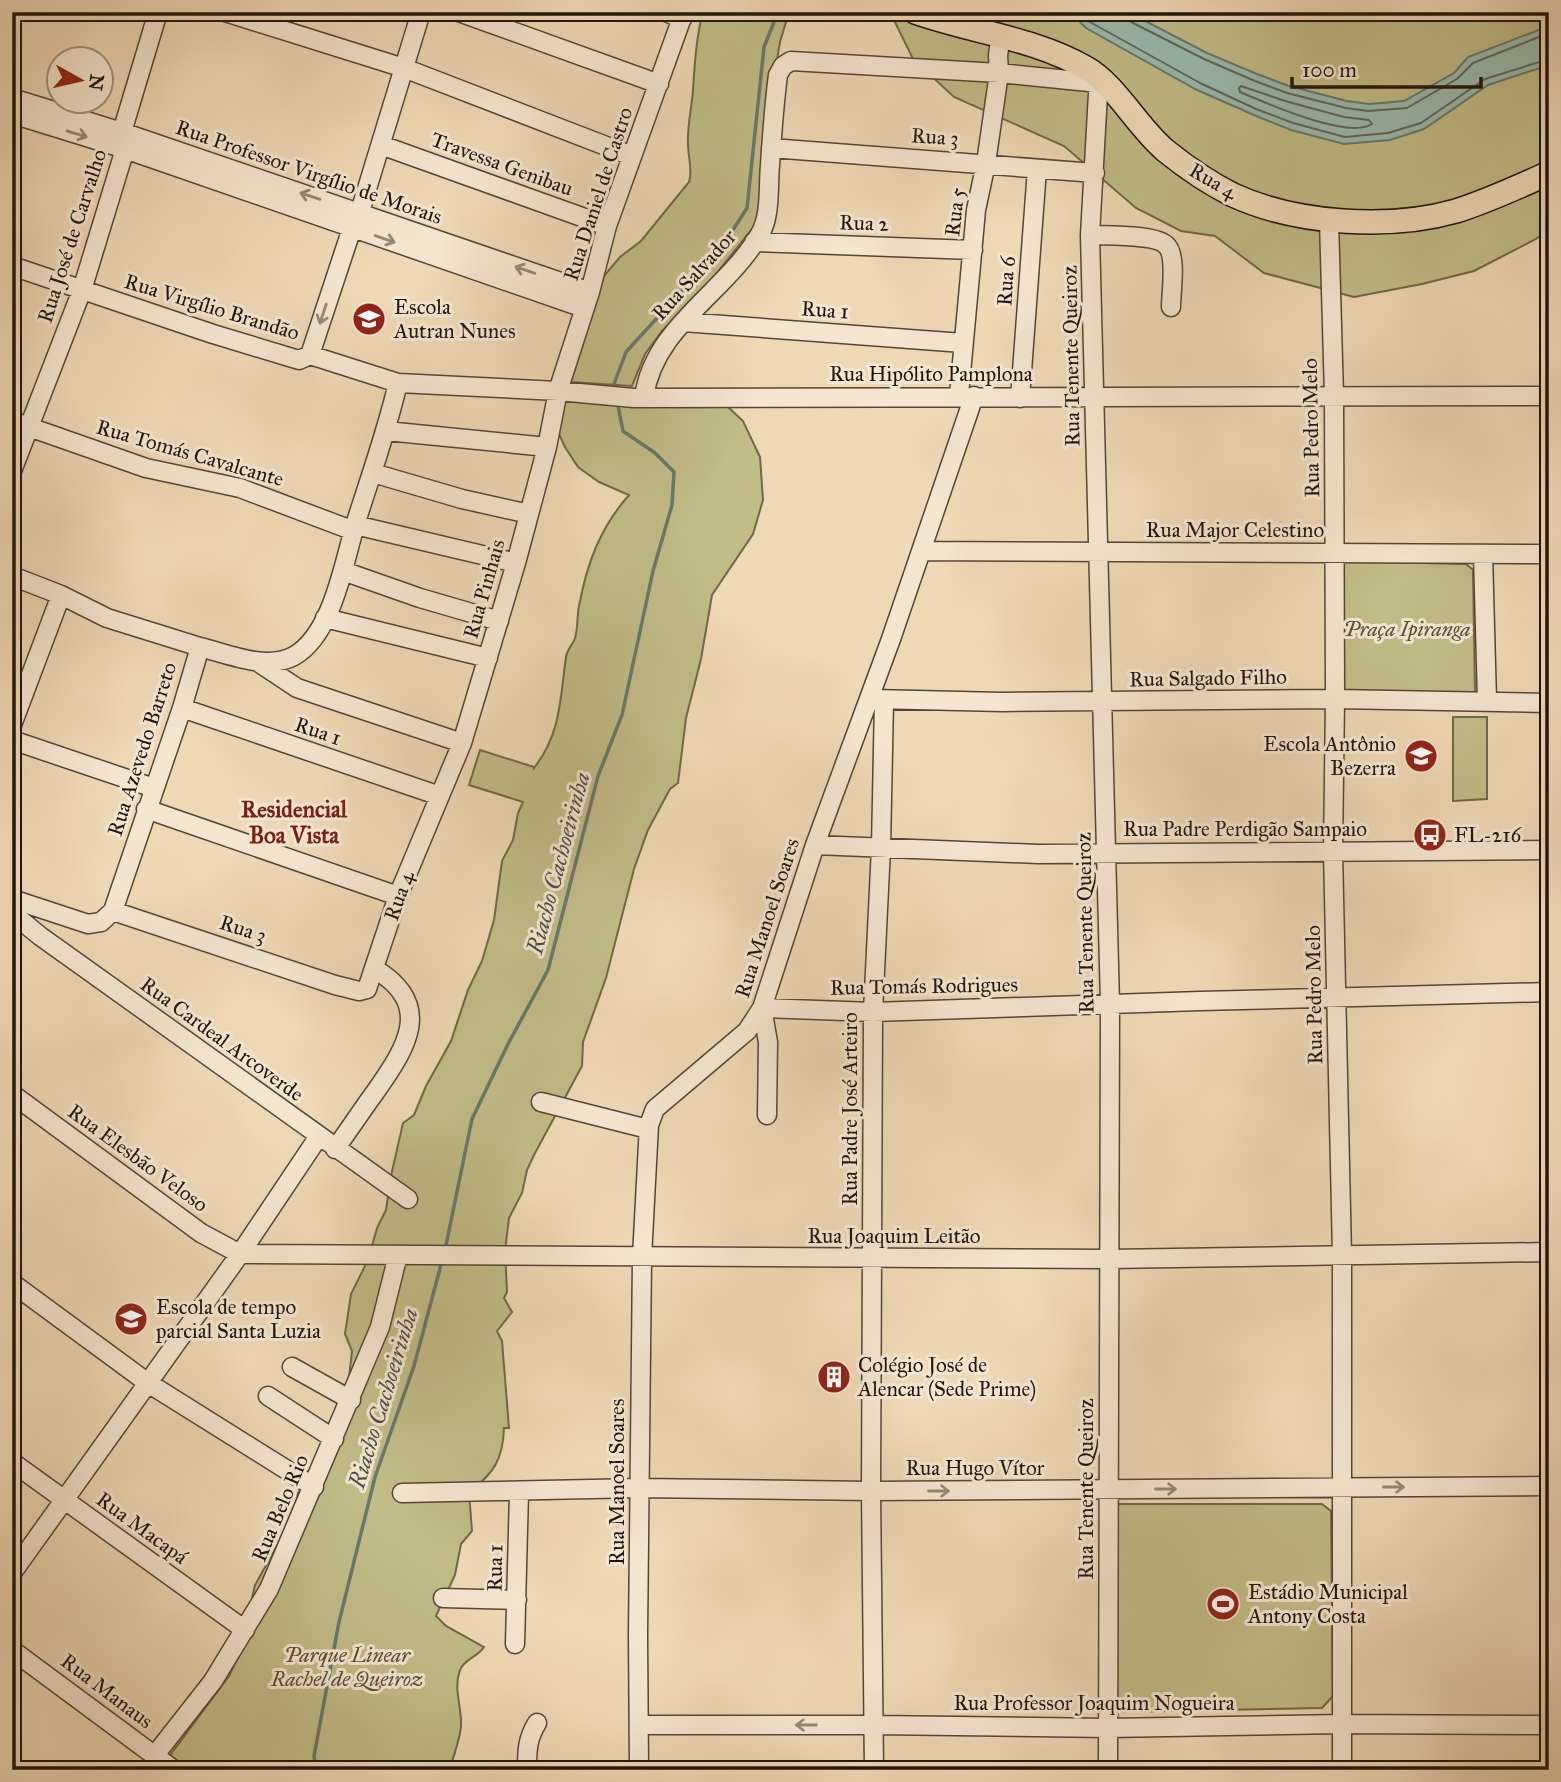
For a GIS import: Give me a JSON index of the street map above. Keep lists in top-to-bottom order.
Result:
{
  "streets": {
    "main road": ["Rua 4"],
    "street": [
      "Rua 3",
      "Travessa Genibau",
      "Rua Professor Virgílio de Morais",
      "Rua Daniel de Castro",
      "Rua 5",
      "Rua 2",
      "Rua José de Carvalho",
      "Rua Salvador",
      "Rua 6",
      "Rua Virgílio Brandão",
      "Rua 1",
      "Rua Tenente Queiroz",
      "Rua Hipólito Pamplona",
      "Rua Pedro Melo",
      "Rua Tomás Cavalcante",
      "Rua Major Celestino",
      "Rua Pinhais",
      "Rua Salgado Filho",
      "Rua Azevedo Barreto",
      "Rua Padre Perdigão Sampaio",
      "Rua Manoel Soares",
      "Rua Tomás Rodrigues",
      "Rua Cardeal Arcoverde",
      "Rua Padre José Arteiro",
      "Rua Elesbão Veloso",
      "Rua Joaquim Leitão",
      "Rua Hugo Vítor",
      "Rua Belo Rio",
      "Rua Macapá",
      "Rua Manaus",
      "Rua Professor Joaquim Nogueira"
    ]
  },
  "crossings": [
    ["Rua 3", "Rua 4"],
    ["Rua 3", "Rua 5"],
    ["Rua 3", "Rua Salvador"],
    ["Rua 3", "Rua 6"],
    ["Rua 3", "Rua Tenente Queiroz"],
    ["Rua 3", "Rua Azevedo Barreto"],
    ["Travessa Genibau", "Rua Daniel de Castro"],
    ["Rua Professor Virgílio de Morais", "Rua Daniel de Castro"],
    ["Rua Professor Virgílio de Morais", "Rua José de Carvalho"],
    ["Rua 4", "Rua 5"],
    ["Rua 4", "Rua 1"],
    ["Rua 4", "Rua Tenente Queiroz"],
    ["Rua 4", "Rua Pedro Melo"],
    ["Rua 4", "Rua Pinhais"],
    ["Rua Daniel de Castro", "Rua Hipólito Pamplona"],
    ["Rua Daniel de Castro", "Rua Pinhais"],
    ["Rua 5", "Rua 2"],
    ["Rua 5", "Rua Salvador"],
    ["Rua 5", "Rua 1"],
    ["Rua 5", "Rua Hipólito Pamplona"],
    ["Rua 5", "Rua Manoel Soares"],
    ["Rua 2", "Rua Salvador"],
    ["Rua José de Carvalho", "Rua Virgílio Brandão"],
    ["Rua José de Carvalho", "Rua Tomás Cavalcante"],
    ["Rua Salvador", "Rua 1"],
    ["Rua Salvador", "Rua Hipólito Pamplona"],
    ["Rua 6", "Rua Hipólito Pamplona"],
    ["Rua Virgílio Brandão", "Rua Hipólito Pamplona"],
    ["Rua Virgílio Brandão", "Rua Azevedo Barreto"],
    ["Rua 1", "Rua Pinhais"],
    ["Rua 1", "Rua Azevedo Barreto"],
    ["Rua 1", "Rua Hugo Vítor"],
    ["Rua Tenente Queiroz", "Rua Hipólito Pamplona"],
    ["Rua Tenente Queiroz", "Rua Major Celestino"],
    ["Rua Tenente Queiroz", "Rua Salgado Filho"],
    ["Rua Tenente Queiroz", "Rua Padre Perdigão Sampaio"],
    ["Rua Tenente Queiroz", "Rua Tomás Rodrigues"],
    ["Rua Tenente Queiroz", "Rua Joaquim Leitão"],
    ["Rua Tenente Queiroz", "Rua Hugo Vítor"],
    ["Rua Tenente Queiroz", "Rua Professor Joaquim Nogueira"],
    ["Rua Hipólito Pamplona", "Rua Pedro Melo"],
    ["Rua Hipólito Pamplona", "Rua Pinhais"],
    ["Rua Hipólito Pamplona", "Rua Azevedo Barreto"],
    ["Rua Hipólito Pamplona", "Rua Manoel Soares"],
    ["Rua Pedro Melo", "Rua Major Celestino"],
    ["Rua Pedro Melo", "Rua Salgado Filho"],
    ["Rua Pedro Melo", "Rua Padre Perdigão Sampaio"],
    ["Rua Pedro Melo", "Rua Tomás Rodrigues"],
    ["Rua Pedro Melo", "Rua Joaquim Leitão"],
    ["Rua Pedro Melo", "Rua Hugo Vítor"],
    ["Rua Pedro Melo", "Rua Professor Joaquim Nogueira"],
    ["Rua Tomás Cavalcante", "Rua Pinhais"],
    ["Rua Tomás Cavalcante", "Rua Azevedo Barreto"],
    ["Rua Major Celestino", "Rua Manoel Soares"],
    ["Rua Salgado Filho", "Rua Manoel Soares"],
    ["Rua Salgado Filho", "Rua Padre José Arteiro"],
    ["Rua Padre Perdigão Sampaio", "Rua Manoel Soares"],
    ["Rua Padre Perdigão Sampaio", "Rua Padre José Arteiro"],
    ["Rua Manoel Soares", "Rua Tomás Rodrigues"],
    ["Rua Manoel Soares", "Rua Padre José Arteiro"],
    ["Rua Manoel Soares", "Rua Joaquim Leitão"],
    ["Rua Manoel Soares", "Rua Hugo Vítor"],
    ["Rua Manoel Soares", "Rua Professor Joaquim Nogueira"],
    ["Rua Tomás Rodrigues", "Rua Padre José Arteiro"],
    ["Rua Padre José Arteiro", "Rua Joaquim Leitão"],
    ["Rua Padre José Arteiro", "Rua Hugo Vítor"],
    ["Rua Padre José Arteiro", "Rua Professor Joaquim Nogueira"],
    ["Rua Elesbão Veloso", "Rua Joaquim Leitão"],
    ["Rua Joaquim Leitão", "Rua Belo Rio"],
    ["Rua Belo Rio", "Rua Macapá"],
    ["Rua Belo Rio", "Rua Manaus"]
  ],
  "one_way": ["Rua Hugo Vítor"],
  "districts": ["Residencial Boa Vista"],
  "water": ["Riacho Cachoeirinha"],
  "parks": ["Praça Ipiranga", "Parque Linear Rachel de Queiroz"],
  "places": {
    "school or university": ["Escola Autran Nunes", "Escola Antônio Bezerra", "Escola de tempo parcial Santa Luzia"],
    "bus stop": ["FL-216"],
    "building": ["Colégio José de Alencar (Sede Prime)"],
    "sports": ["Estádio Municipal Antony Costa"]
  },
  "scale_bar": "100 m",
  "north": "right"
}
